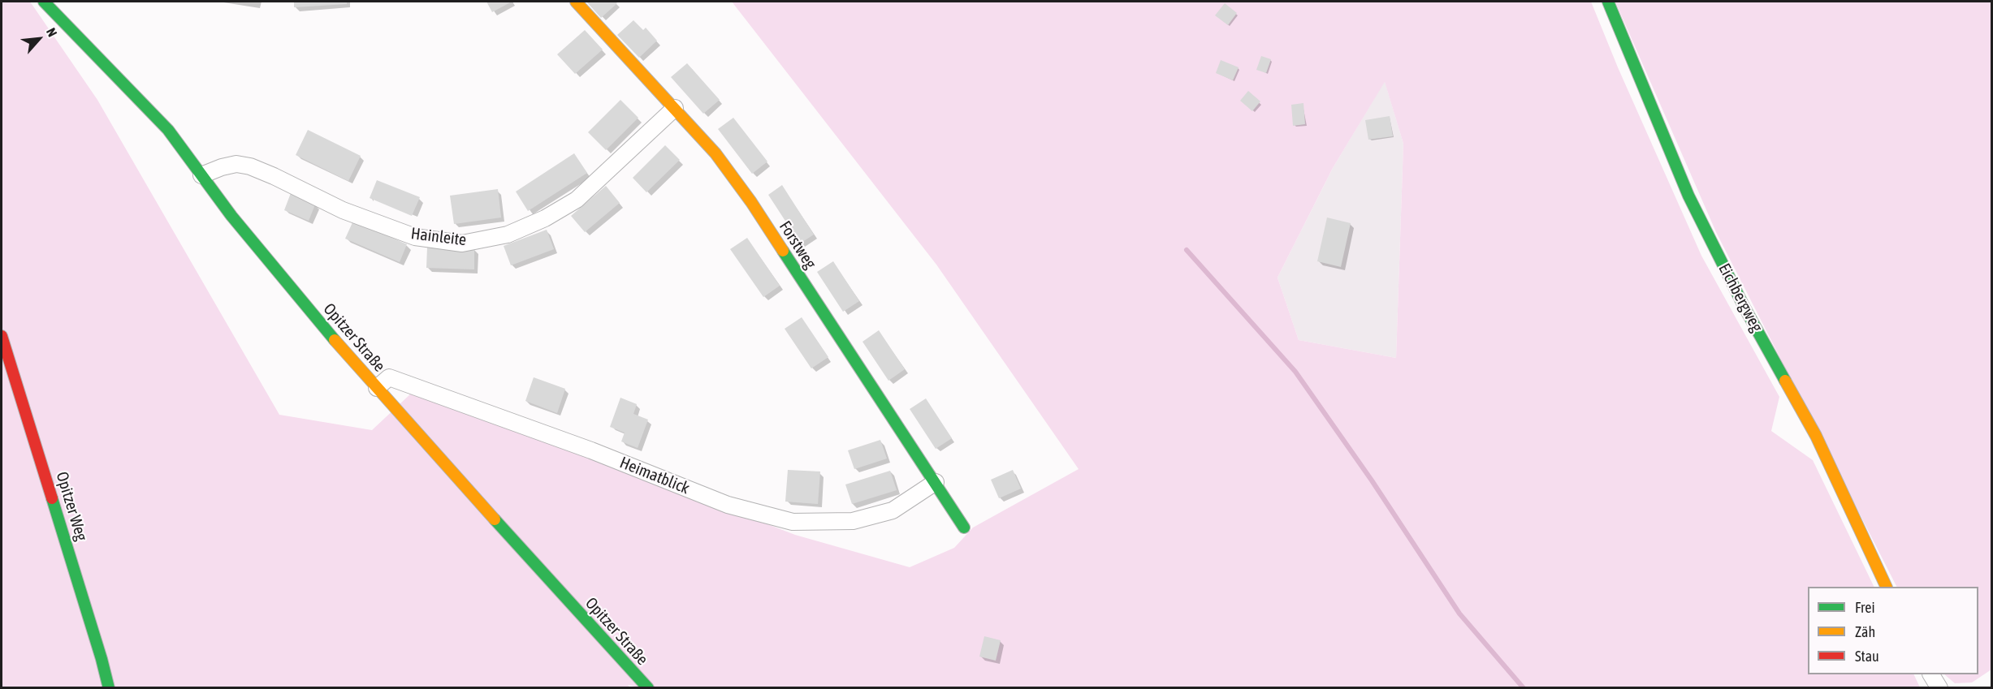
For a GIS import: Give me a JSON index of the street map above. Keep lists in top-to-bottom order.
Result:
{
  "streets": {
    "street": [
      "Hainleite",
      "Forstweg",
      "Eichbergweg",
      "Opitzer Straße",
      "Heimatblick",
      "Opitzer Weg"
    ]
  },
  "crossings": [
    ["Hainleite", "Forstweg"],
    ["Hainleite", "Opitzer Straße"],
    ["Forstweg", "Heimatblick"],
    ["Opitzer Straße", "Heimatblick"]
  ],
  "legend": ["Frei", "Zäh", "Stau"],
  "north": "top right"
}
